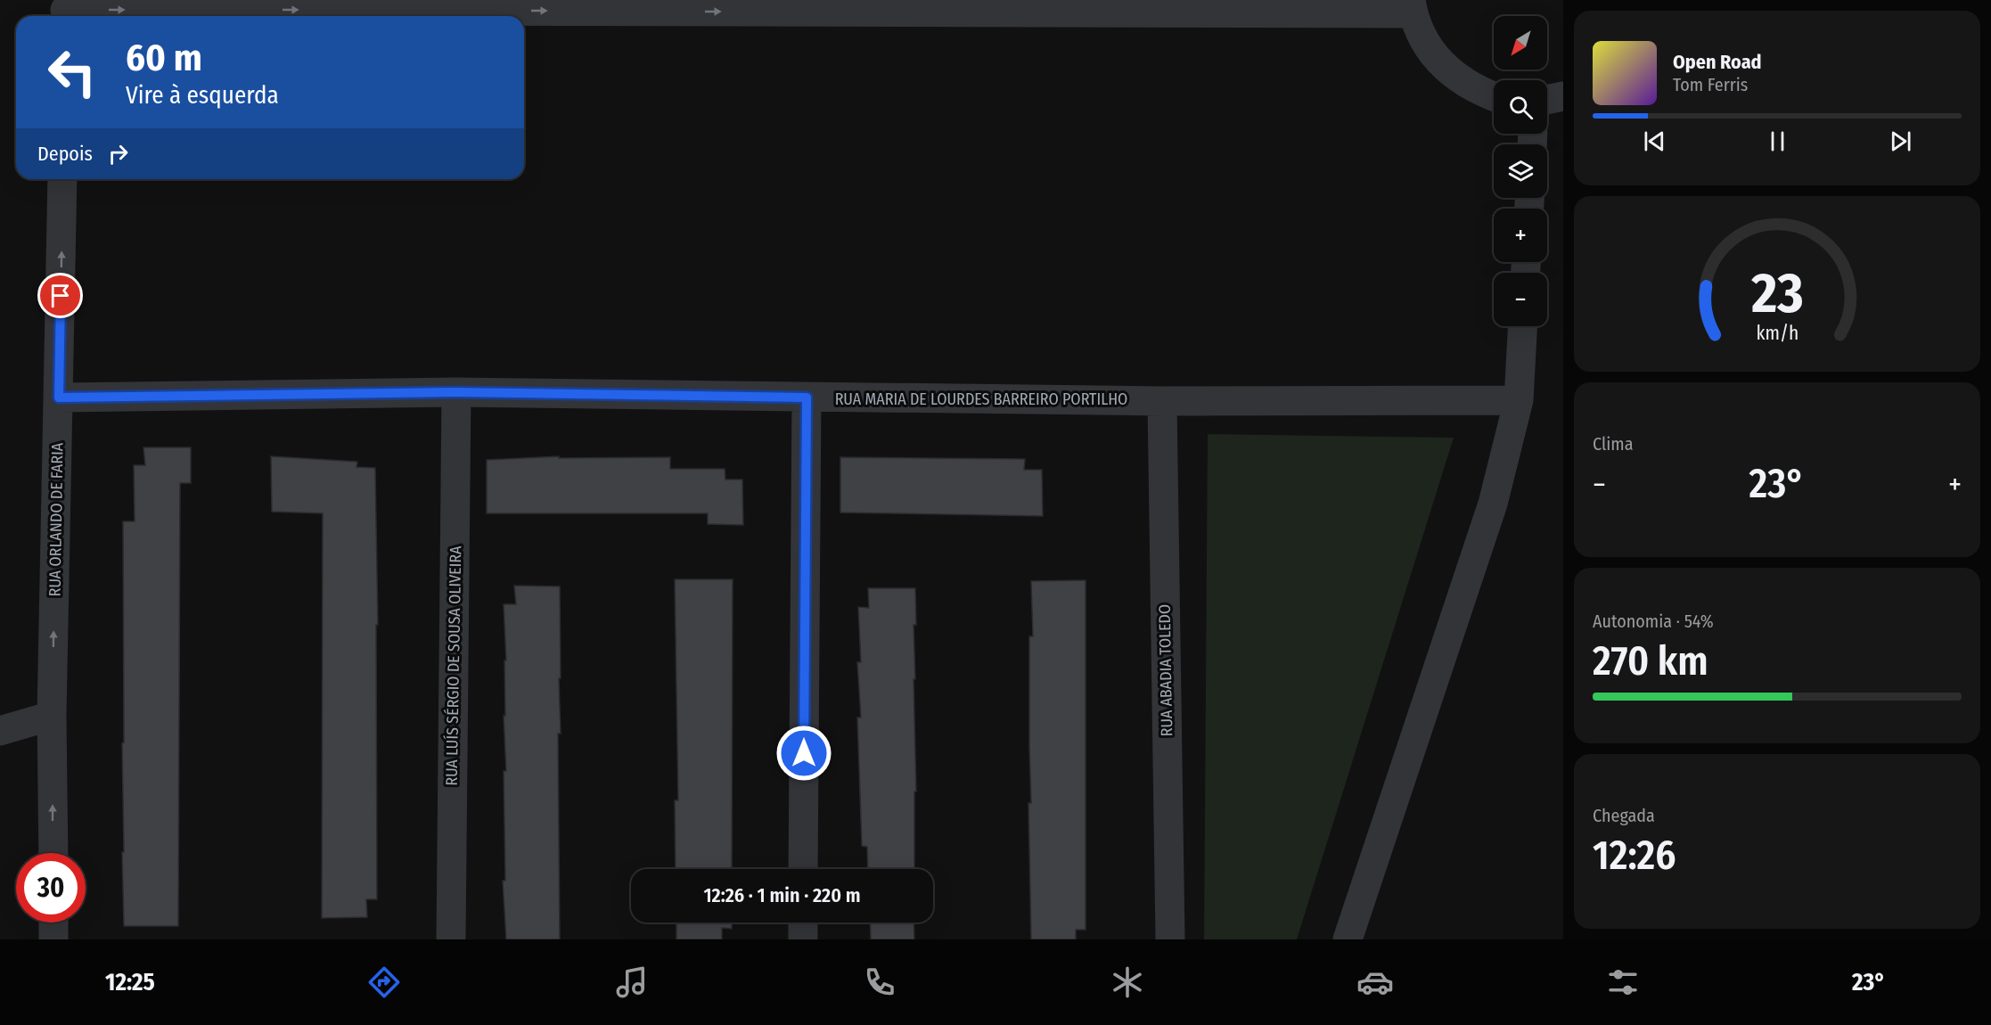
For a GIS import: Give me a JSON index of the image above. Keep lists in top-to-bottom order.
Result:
{
  "streets": {
    "street": [
      "RUA MARIA DE LOURDES BARREIRO PORTILHO",
      "RUA ORLANDO DE FARIA",
      "RUA LUÍS SÉRGIO DE SOUSA OLIVEIRA",
      "RUA ABADIA TOLEDO"
    ]
  },
  "crossings": [
    ["RUA MARIA DE LOURDES BARREIRO PORTILHO", "RUA ORLANDO DE FARIA"],
    ["RUA MARIA DE LOURDES BARREIRO PORTILHO", "RUA LUÍS SÉRGIO DE SOUSA OLIVEIRA"],
    ["RUA MARIA DE LOURDES BARREIRO PORTILHO", "RUA ABADIA TOLEDO"]
  ],
  "one_way": ["RUA ORLANDO DE FARIA"],
  "north": "bottom left",
  "page": {
    "map_buttons": ["+", "−"],
    "turn": ["60 m", "Vire à esquerda"],
    "song": ["Open Road", "Tom Ferris"],
    "then": "Depois",
    "tile": [
      "Clima",
      ["Autonomia · 54%", "270 km"],
      ["Chegada", "12:26"]
    ],
    "heat": ["−", "23°", "+"],
    "limit": "30",
    "trip": "12:26 · 1 min · 220 m",
    "tabs": ["12:25", "23°"],
    "gauge": ["23", "km/h"]
  }
}
